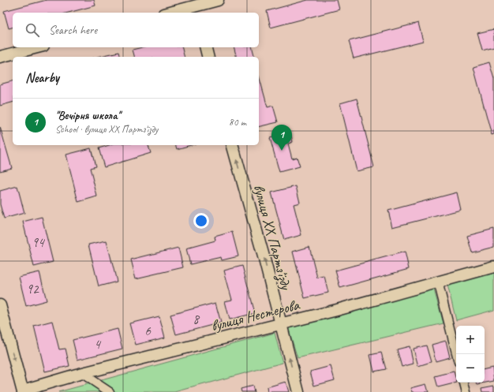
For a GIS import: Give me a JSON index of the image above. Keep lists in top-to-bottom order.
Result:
{
  "streets": {
    "street": ["вулиця XX Партз'їзду", "вулиця Нестерова"]
  },
  "crossings": [
    ["вулиця XX Партз'їзду", "вулиця Нестерова"]
  ],
  "one_way": ["вулиця XX Партз'їзду"],
  "house_numbers": [
    "94",
    "92",
    "8",
    "6",
    "4"
  ],
  "page": {
    "search": "Search here",
    "heading": "Nearby",
    "list": [
      {
        "mark": "1",
        "name": "\"Вечірня школа\"",
        "note": "School · вулиця XX Партз'їзду",
        "value": "80 m"
      }
    ],
    "pins": "1",
    "map_buttons": ["+", "−"]
  }
}
